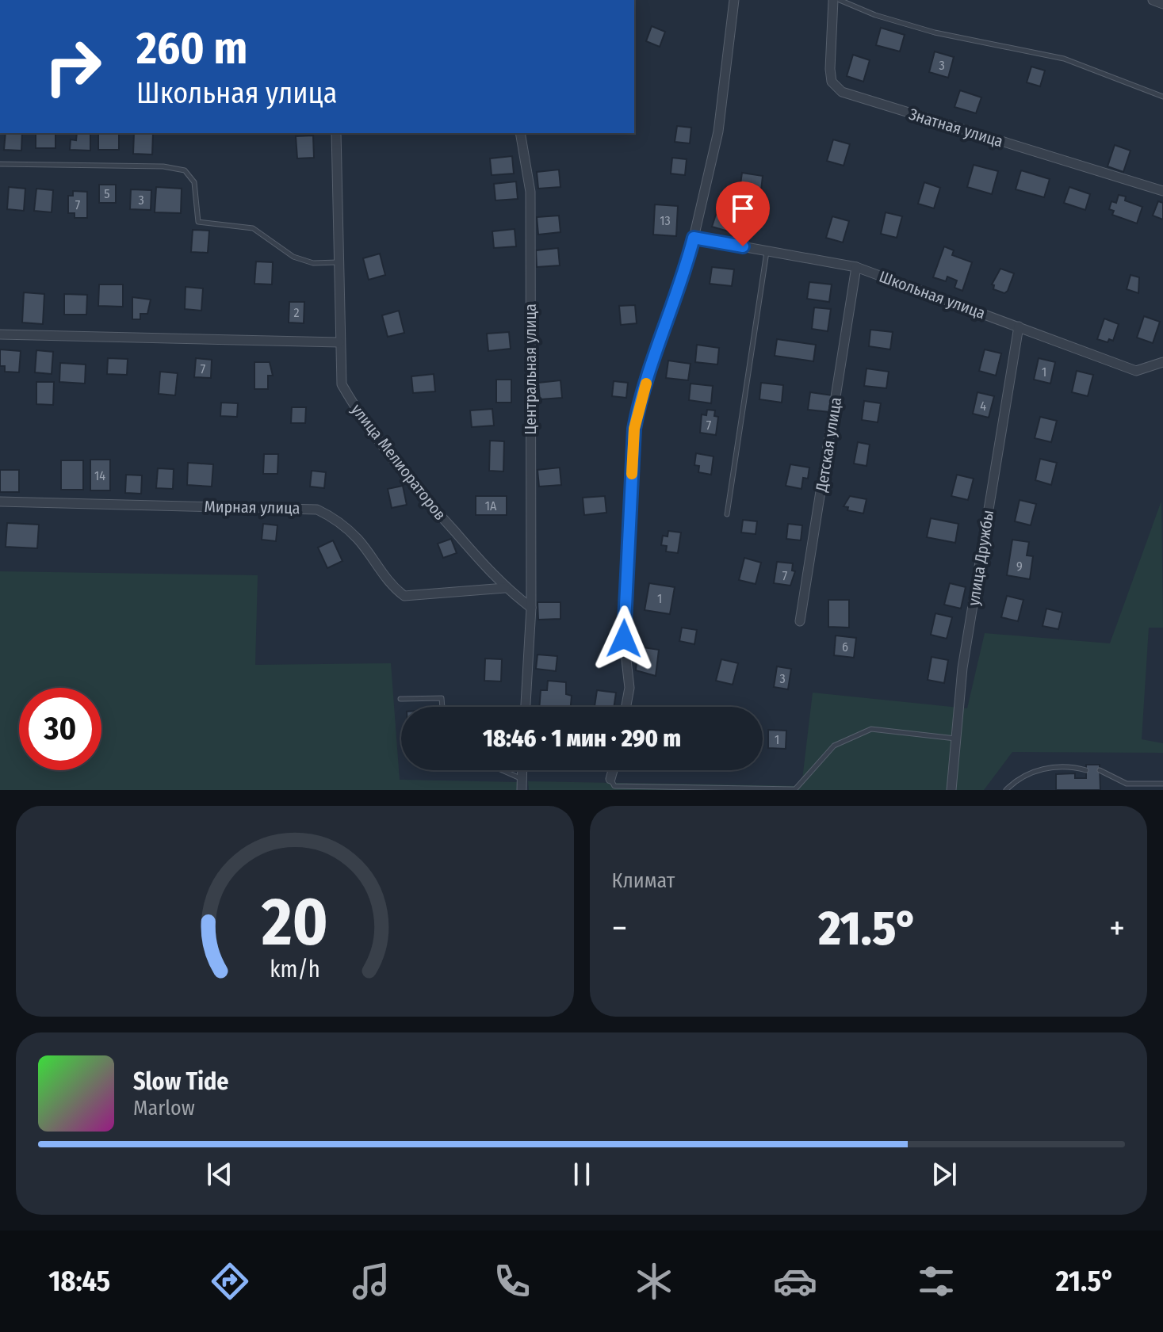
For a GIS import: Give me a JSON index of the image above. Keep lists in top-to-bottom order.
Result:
{
  "streets": {
    "street": [
      "Знатная улица",
      "Школьная улица",
      "Центральная улица",
      "Детская улица",
      "улица Мелиораторов",
      "Мирная улица",
      "улица Дружбы"
    ]
  },
  "crossings": [
    ["Школьная улица", "Детская улица"],
    ["Школьная улица", "улица Дружбы"],
    ["Центральная улица", "улица Мелиораторов"],
    ["улица Мелиораторов", "Мирная улица"]
  ],
  "house_numbers": [
    "3",
    "5",
    "3",
    "7",
    "13",
    "2",
    "7",
    "1",
    "4",
    "7",
    "14",
    "1А",
    "9",
    "7",
    "1",
    "6",
    "3",
    "1"
  ],
  "page": {
    "turn": ["260 m", "Школьная улица"],
    "limit": "30",
    "trip": "18:46 · 1 мин · 290 m",
    "tile": "Климат",
    "heat": ["−", "21.5°", "+"],
    "song": ["Slow Tide", "Marlow"],
    "tabs": ["18:45", "21.5°"],
    "gauge": ["20", "km/h"]
  }
}
